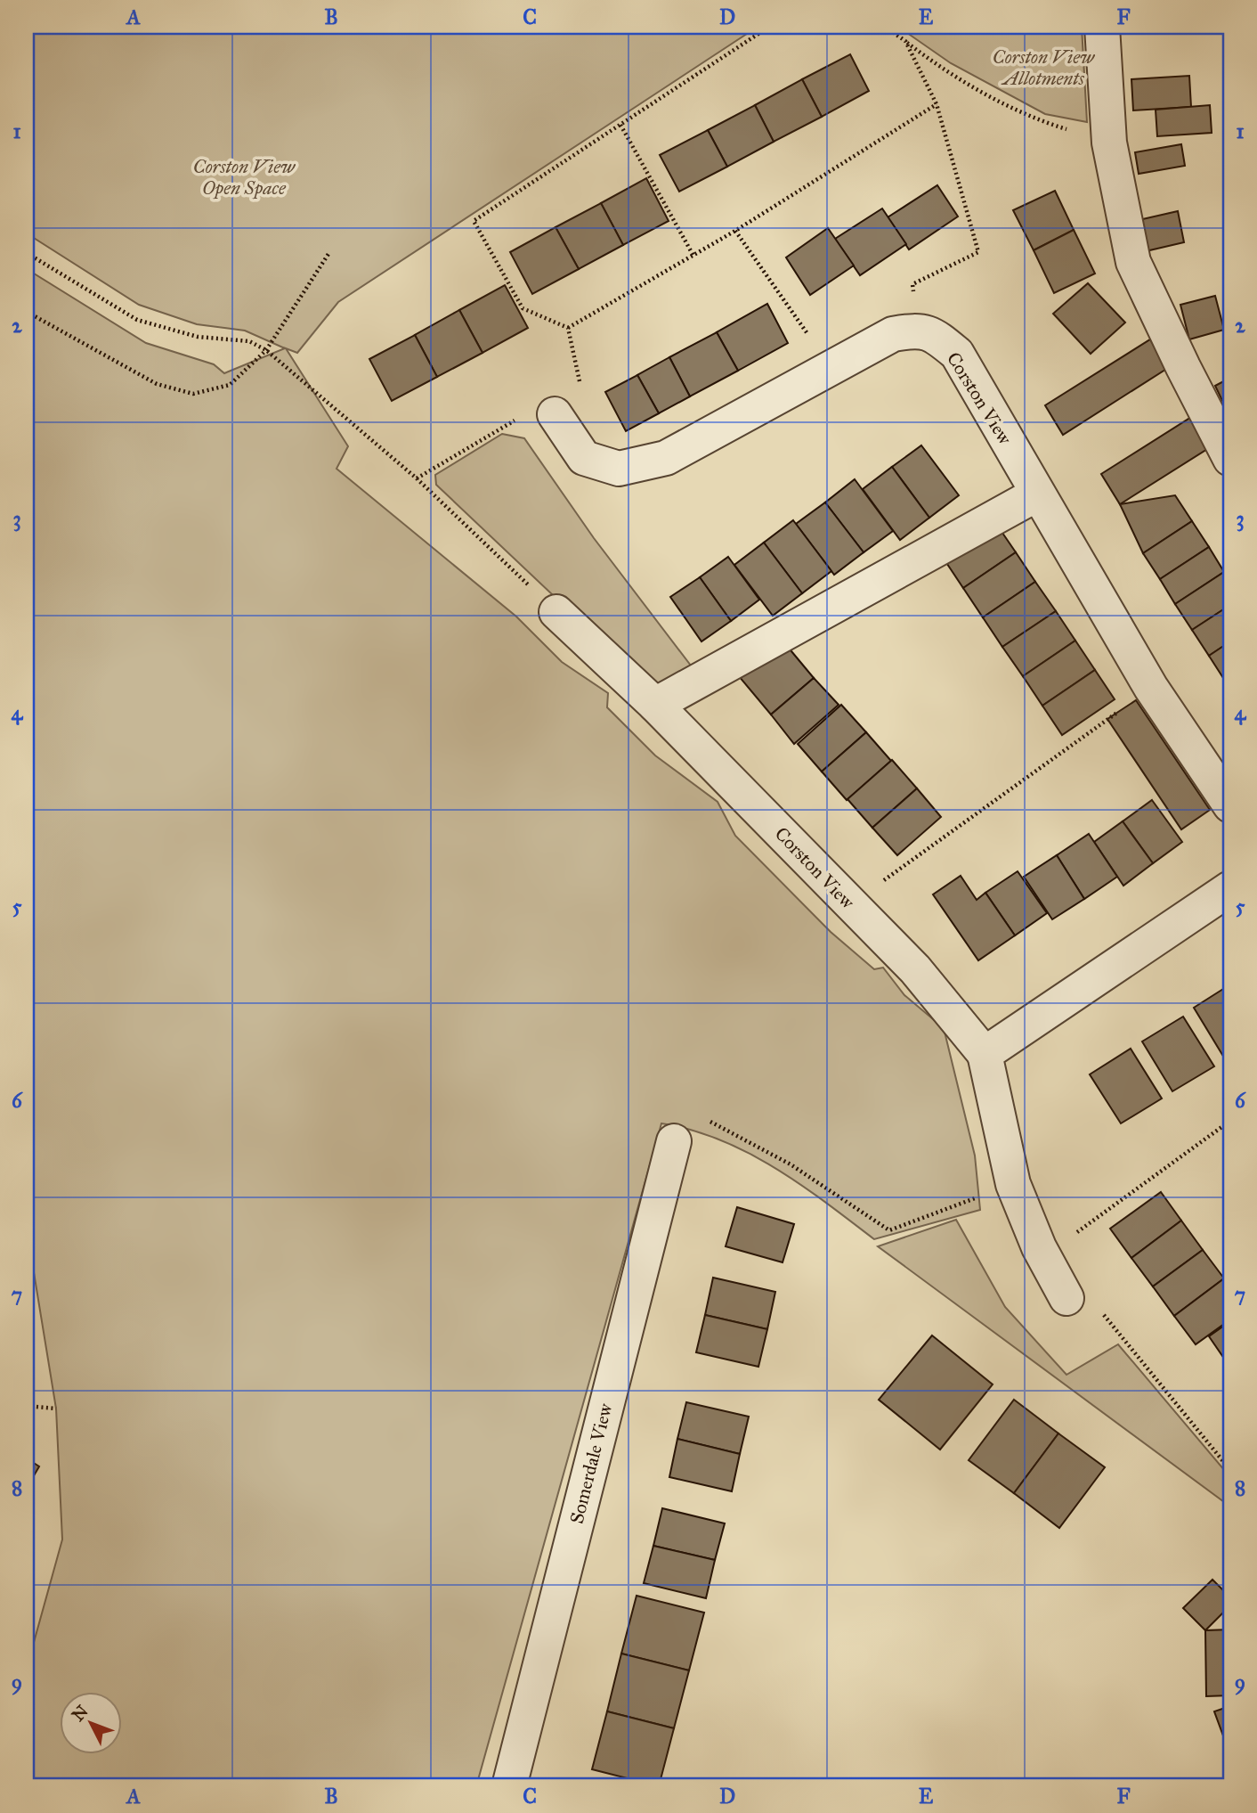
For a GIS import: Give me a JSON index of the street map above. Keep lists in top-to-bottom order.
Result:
{
  "streets": {
    "street": ["Corston View", "Somerdale View"]
  },
  "parks": ["Corston View Allotments", "Corston View Open Space"],
  "north": "top left",
  "grid": {
    "columns": [
      "A",
      "B",
      "C",
      "D",
      "E",
      "F"
    ],
    "rows": [
      "1",
      "2",
      "3",
      "4",
      "5",
      "6",
      "7",
      "8",
      "9"
    ]
  }
}
